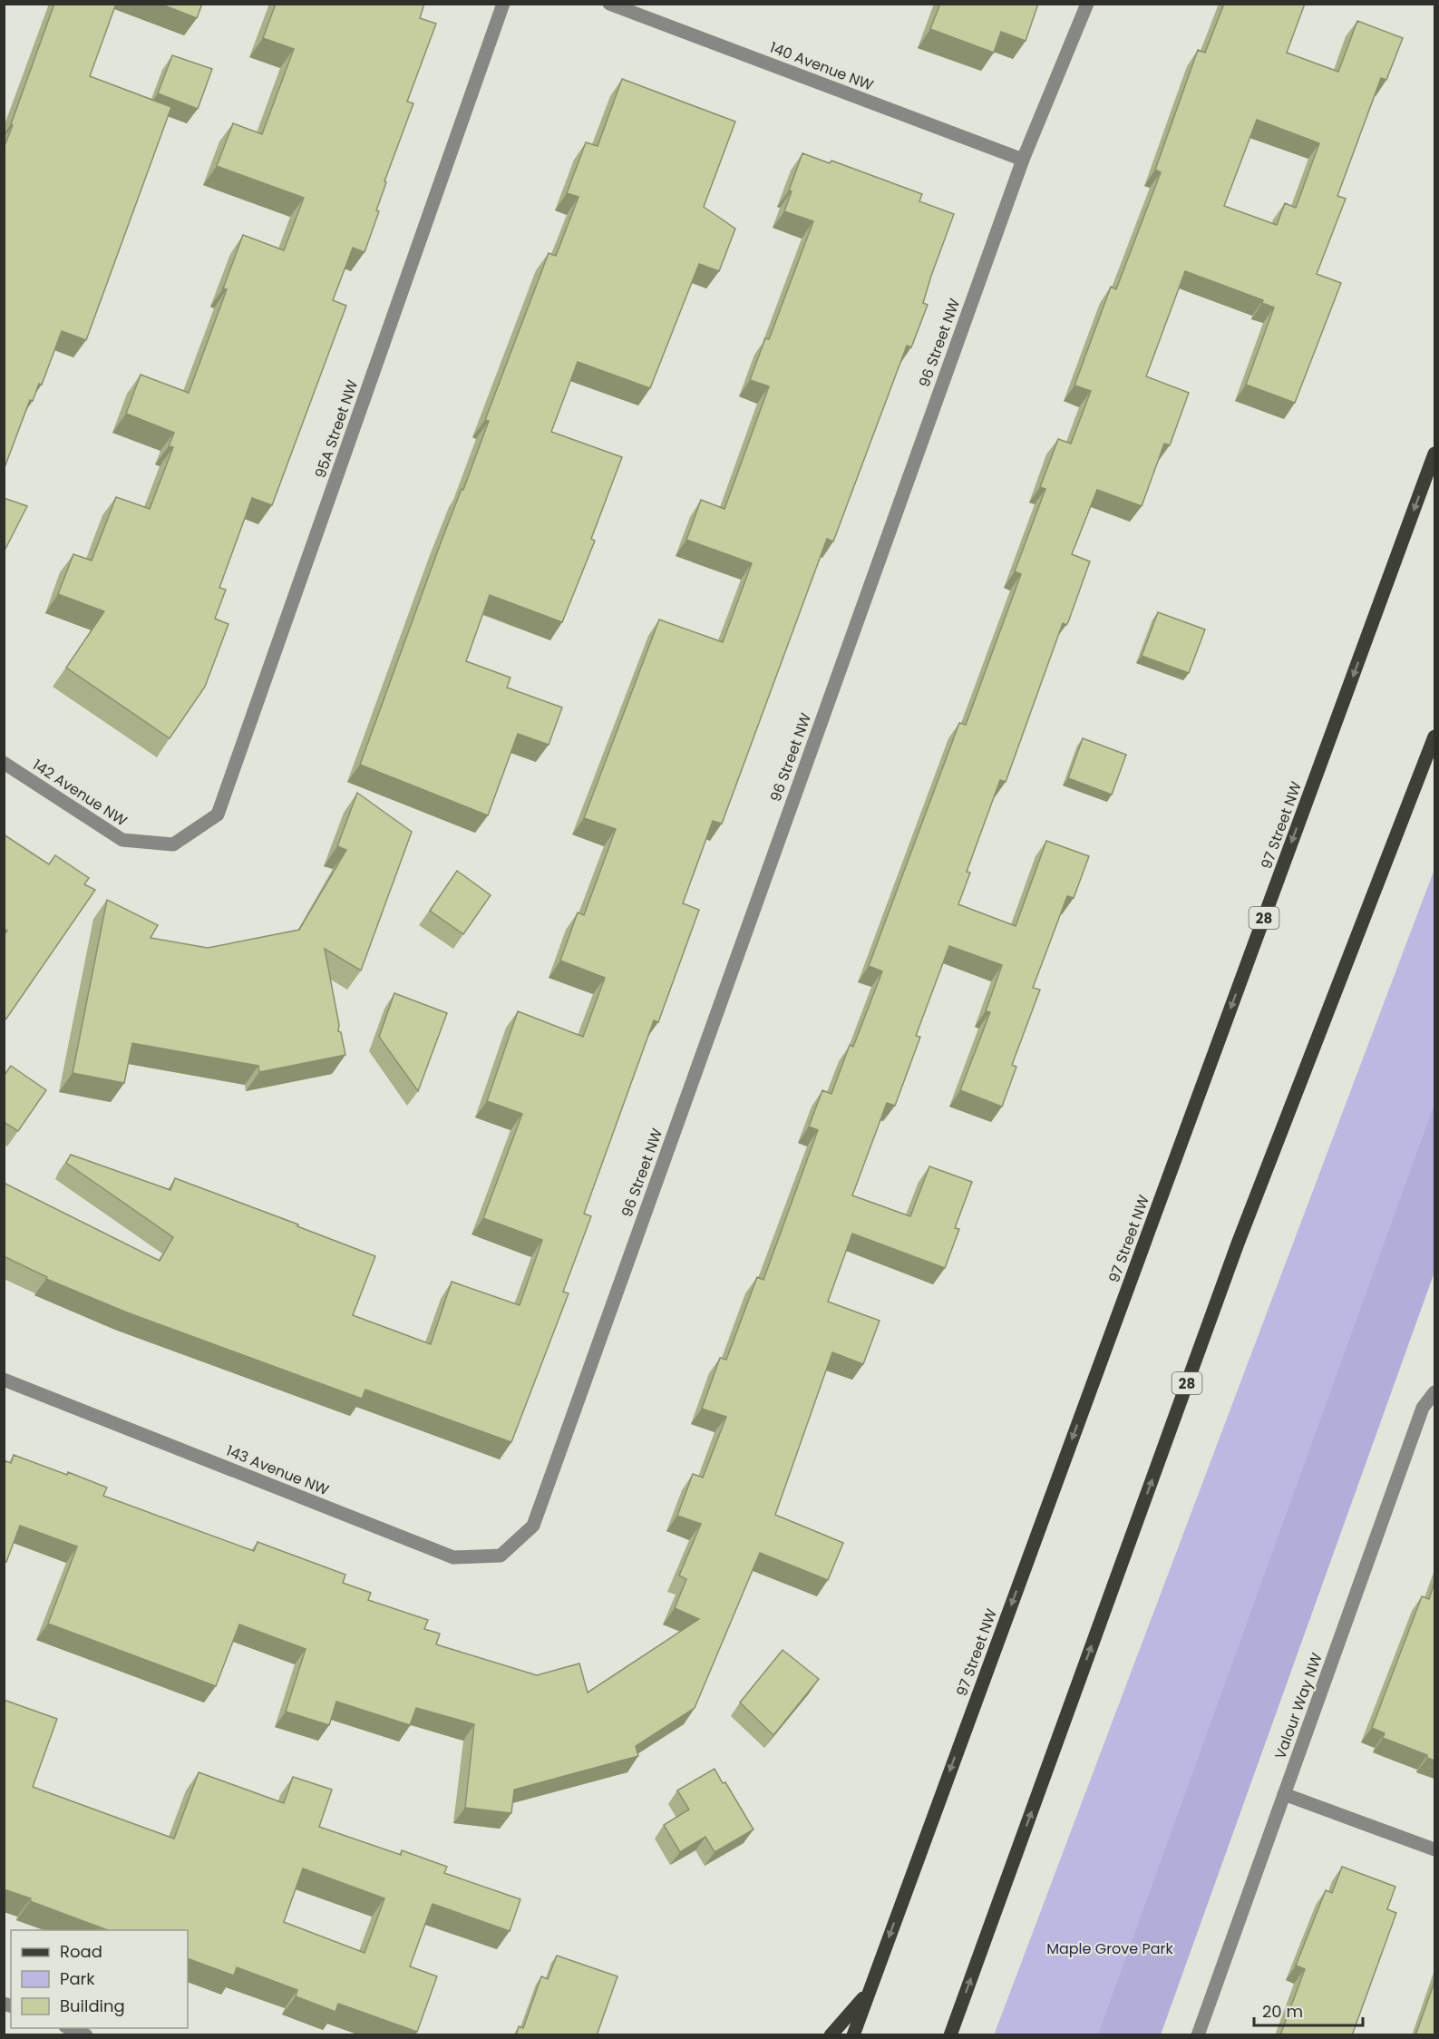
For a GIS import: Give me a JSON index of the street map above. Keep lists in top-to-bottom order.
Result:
{
  "streets": {
    "main road": ["97 Street NW", "28"],
    "street": [
      "140 Avenue NW",
      "96 Street NW",
      "95A Street NW",
      "142 Avenue NW",
      "143 Avenue NW",
      "Valour Way NW"
    ]
  },
  "crossings": [
    ["140 Avenue NW", "96 Street NW"],
    ["96 Street NW", "143 Avenue NW"],
    ["95A Street NW", "142 Avenue NW"]
  ],
  "parks": ["Maple Grove Park"],
  "legend": ["Road", "Park", "Building"],
  "scale_bar": "20 m"
}
